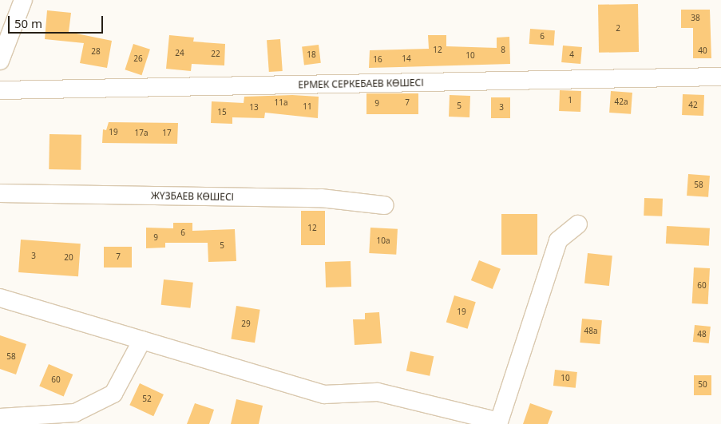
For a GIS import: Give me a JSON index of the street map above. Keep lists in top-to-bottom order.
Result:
{
  "streets": {
    "street": ["ЕРМЕК СЕРКЕБАЕВ КӨШЕСІ", "ЖҮЗБАЕВ КӨШЕСІ"]
  },
  "house_numbers": [
    "38",
    "2",
    "6",
    "12",
    "8",
    "40",
    "28",
    "24",
    "22",
    "18",
    "4",
    "10",
    "26",
    "14",
    "16",
    "1",
    "42а",
    "11а",
    "7",
    "9",
    "42",
    "5",
    "11",
    "13",
    "3",
    "15",
    "19",
    "17а",
    "17",
    "58",
    "12",
    "6",
    "9",
    "10а",
    "5",
    "3",
    "7",
    "20",
    "60",
    "19",
    "29",
    "48а",
    "48",
    "58",
    "10",
    "60",
    "50",
    "52"
  ],
  "scale_bar": "50 m"
}
